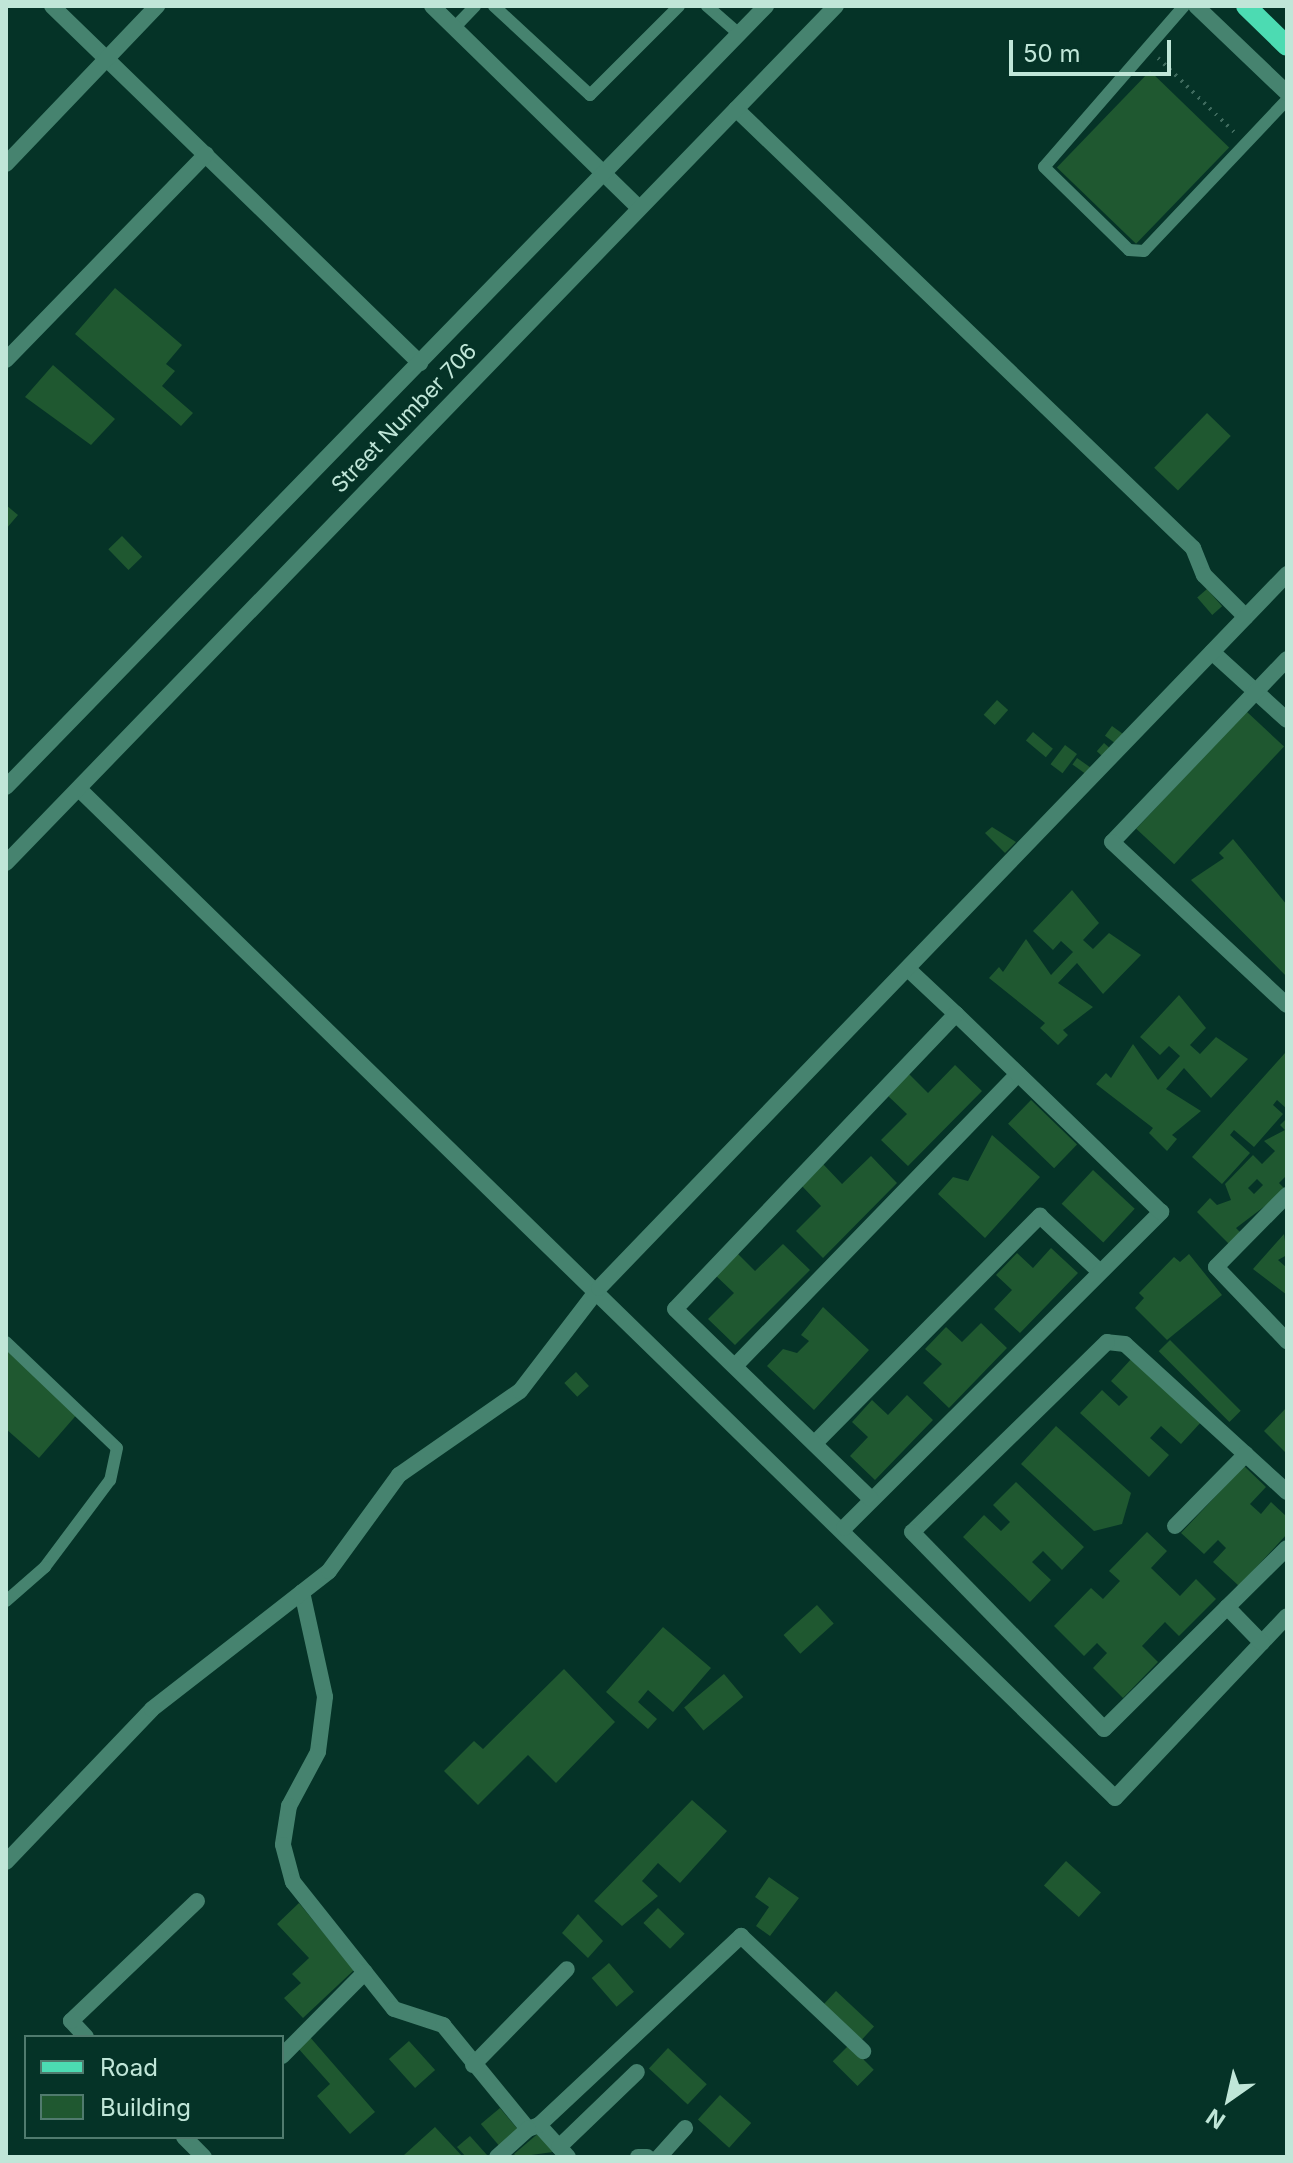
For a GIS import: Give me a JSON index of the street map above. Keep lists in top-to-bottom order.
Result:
{
  "streets": {
    "street": ["Street Number 706"]
  },
  "legend": ["Road", "Building"],
  "scale_bar": "50 m",
  "north": "bottom left"
}
